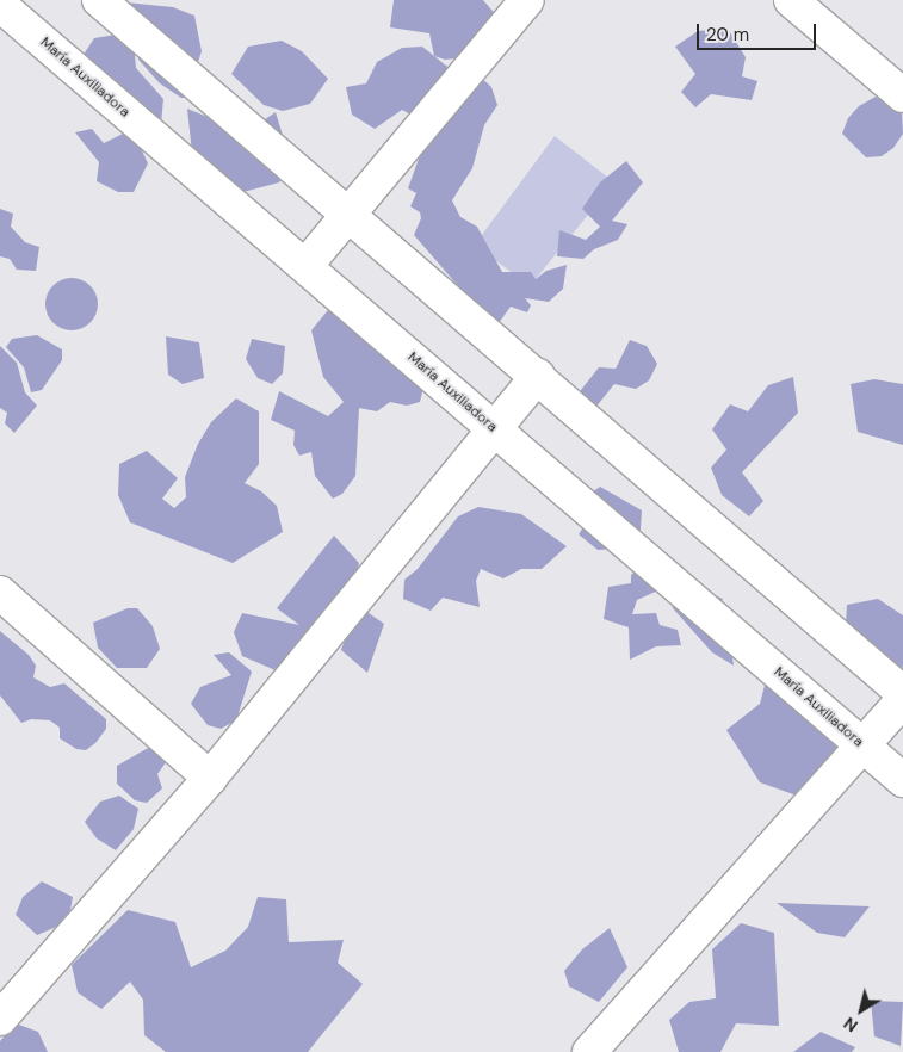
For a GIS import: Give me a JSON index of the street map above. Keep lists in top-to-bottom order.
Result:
{
  "streets": {
    "street": ["María Auxiliadora"]
  },
  "scale_bar": "20 m",
  "north": "bottom left"
}
